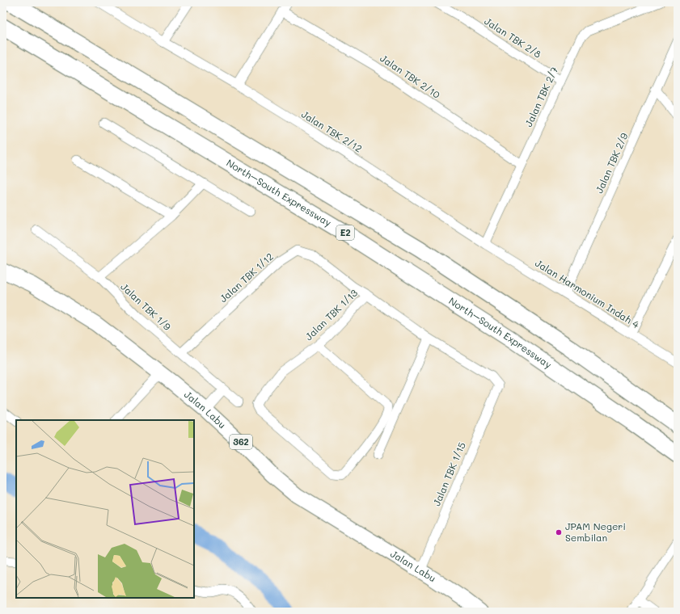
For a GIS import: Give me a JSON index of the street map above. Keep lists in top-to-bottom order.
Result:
{
  "streets": {
    "highway": ["North–South Expressway", "E2"],
    "main road": ["Jalan Labu", "362"],
    "street": [
      "Jalan TBK 2/8",
      "Jalan TBK 2/10",
      "Jalan TBK 2/7",
      "Jalan TBK 2/12",
      "Jalan TBK 2/9",
      "Jalan TBK 1/12",
      "Jalan Harmonium Indah 4",
      "Jalan TBK 1/9",
      "Jalan TBK 1/13",
      "Jalan TBK 1/15"
    ]
  },
  "crossings": [
    ["Jalan TBK 2/8", "Jalan TBK 2/7"],
    ["Jalan TBK 2/10", "Jalan TBK 2/7"],
    ["Jalan TBK 2/7", "Jalan TBK 2/12"],
    ["Jalan TBK 2/7", "Jalan Harmonium Indah 4"],
    ["Jalan TBK 2/12", "Jalan Harmonium Indah 4"],
    ["Jalan TBK 2/9", "Jalan Harmonium Indah 4"],
    ["Jalan TBK 1/12", "Jalan TBK 1/9"],
    ["Jalan TBK 1/12", "Jalan TBK 1/13"],
    ["Jalan TBK 1/12", "Jalan TBK 1/15"],
    ["Jalan Labu", "Jalan TBK 1/15"]
  ],
  "places": ["JPAM Negeri Sembilan"]
}
